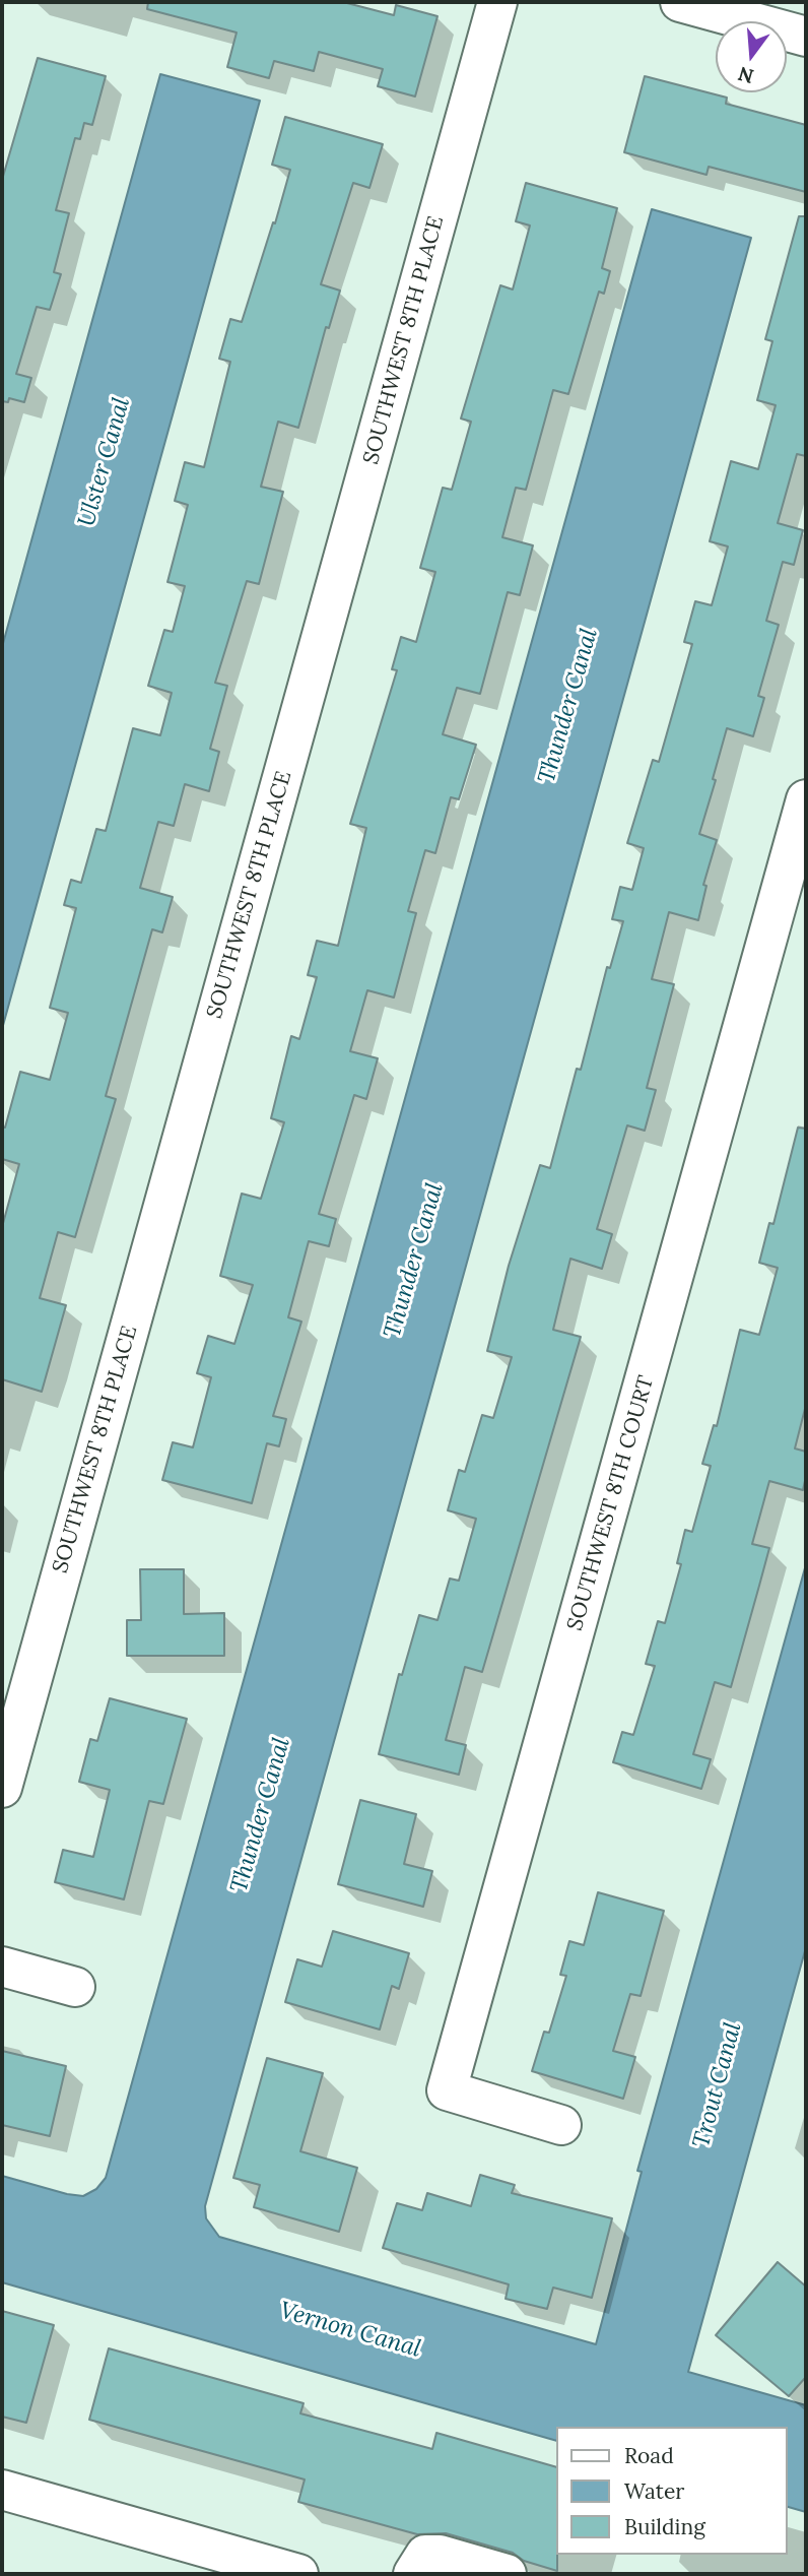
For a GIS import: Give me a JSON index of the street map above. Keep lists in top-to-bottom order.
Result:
{
  "streets": {
    "street": ["SOUTHWEST 8TH PLACE", "SOUTHWEST 8TH COURT"]
  },
  "water": [
    "Ulster Canal",
    "Thunder Canal",
    "Trout Canal",
    "Vernon Canal"
  ],
  "legend": ["Road", "Water", "Building"],
  "north": "bottom"
}
